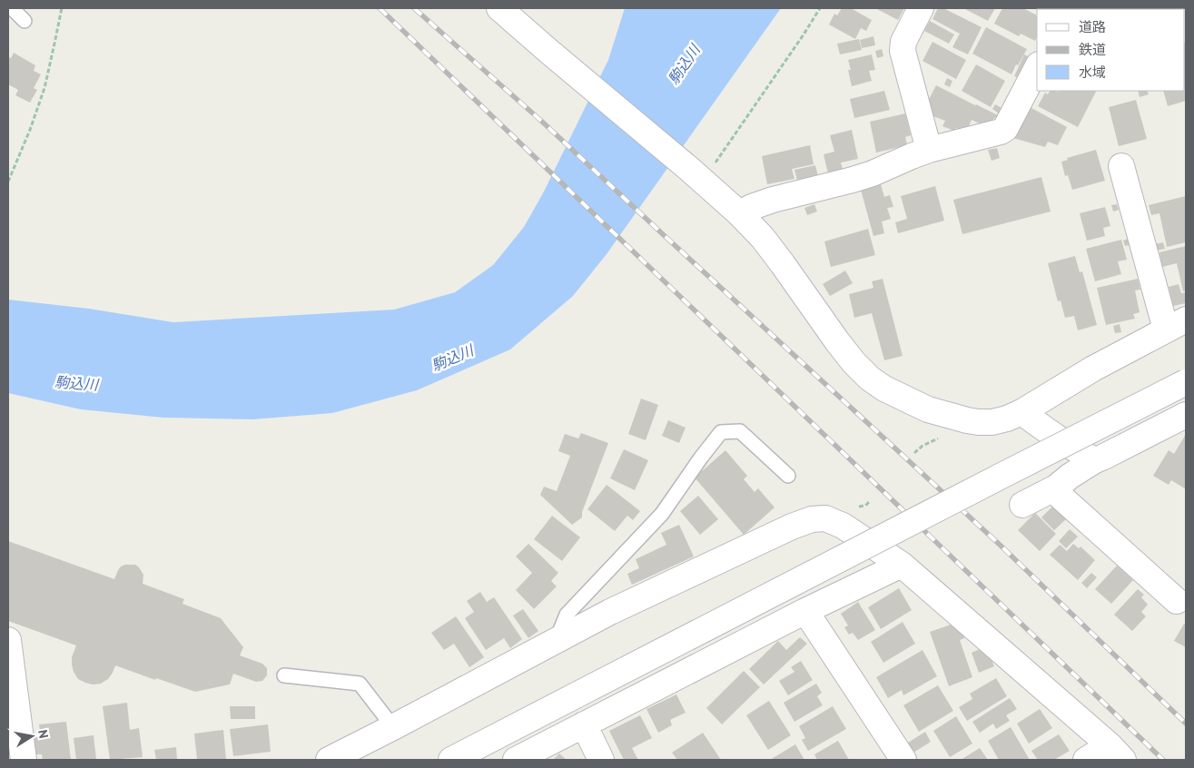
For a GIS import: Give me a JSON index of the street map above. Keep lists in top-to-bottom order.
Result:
{
  "water": ["駒込川"],
  "legend": ["道路", "鉄道", "水域"],
  "north": "right"
}
